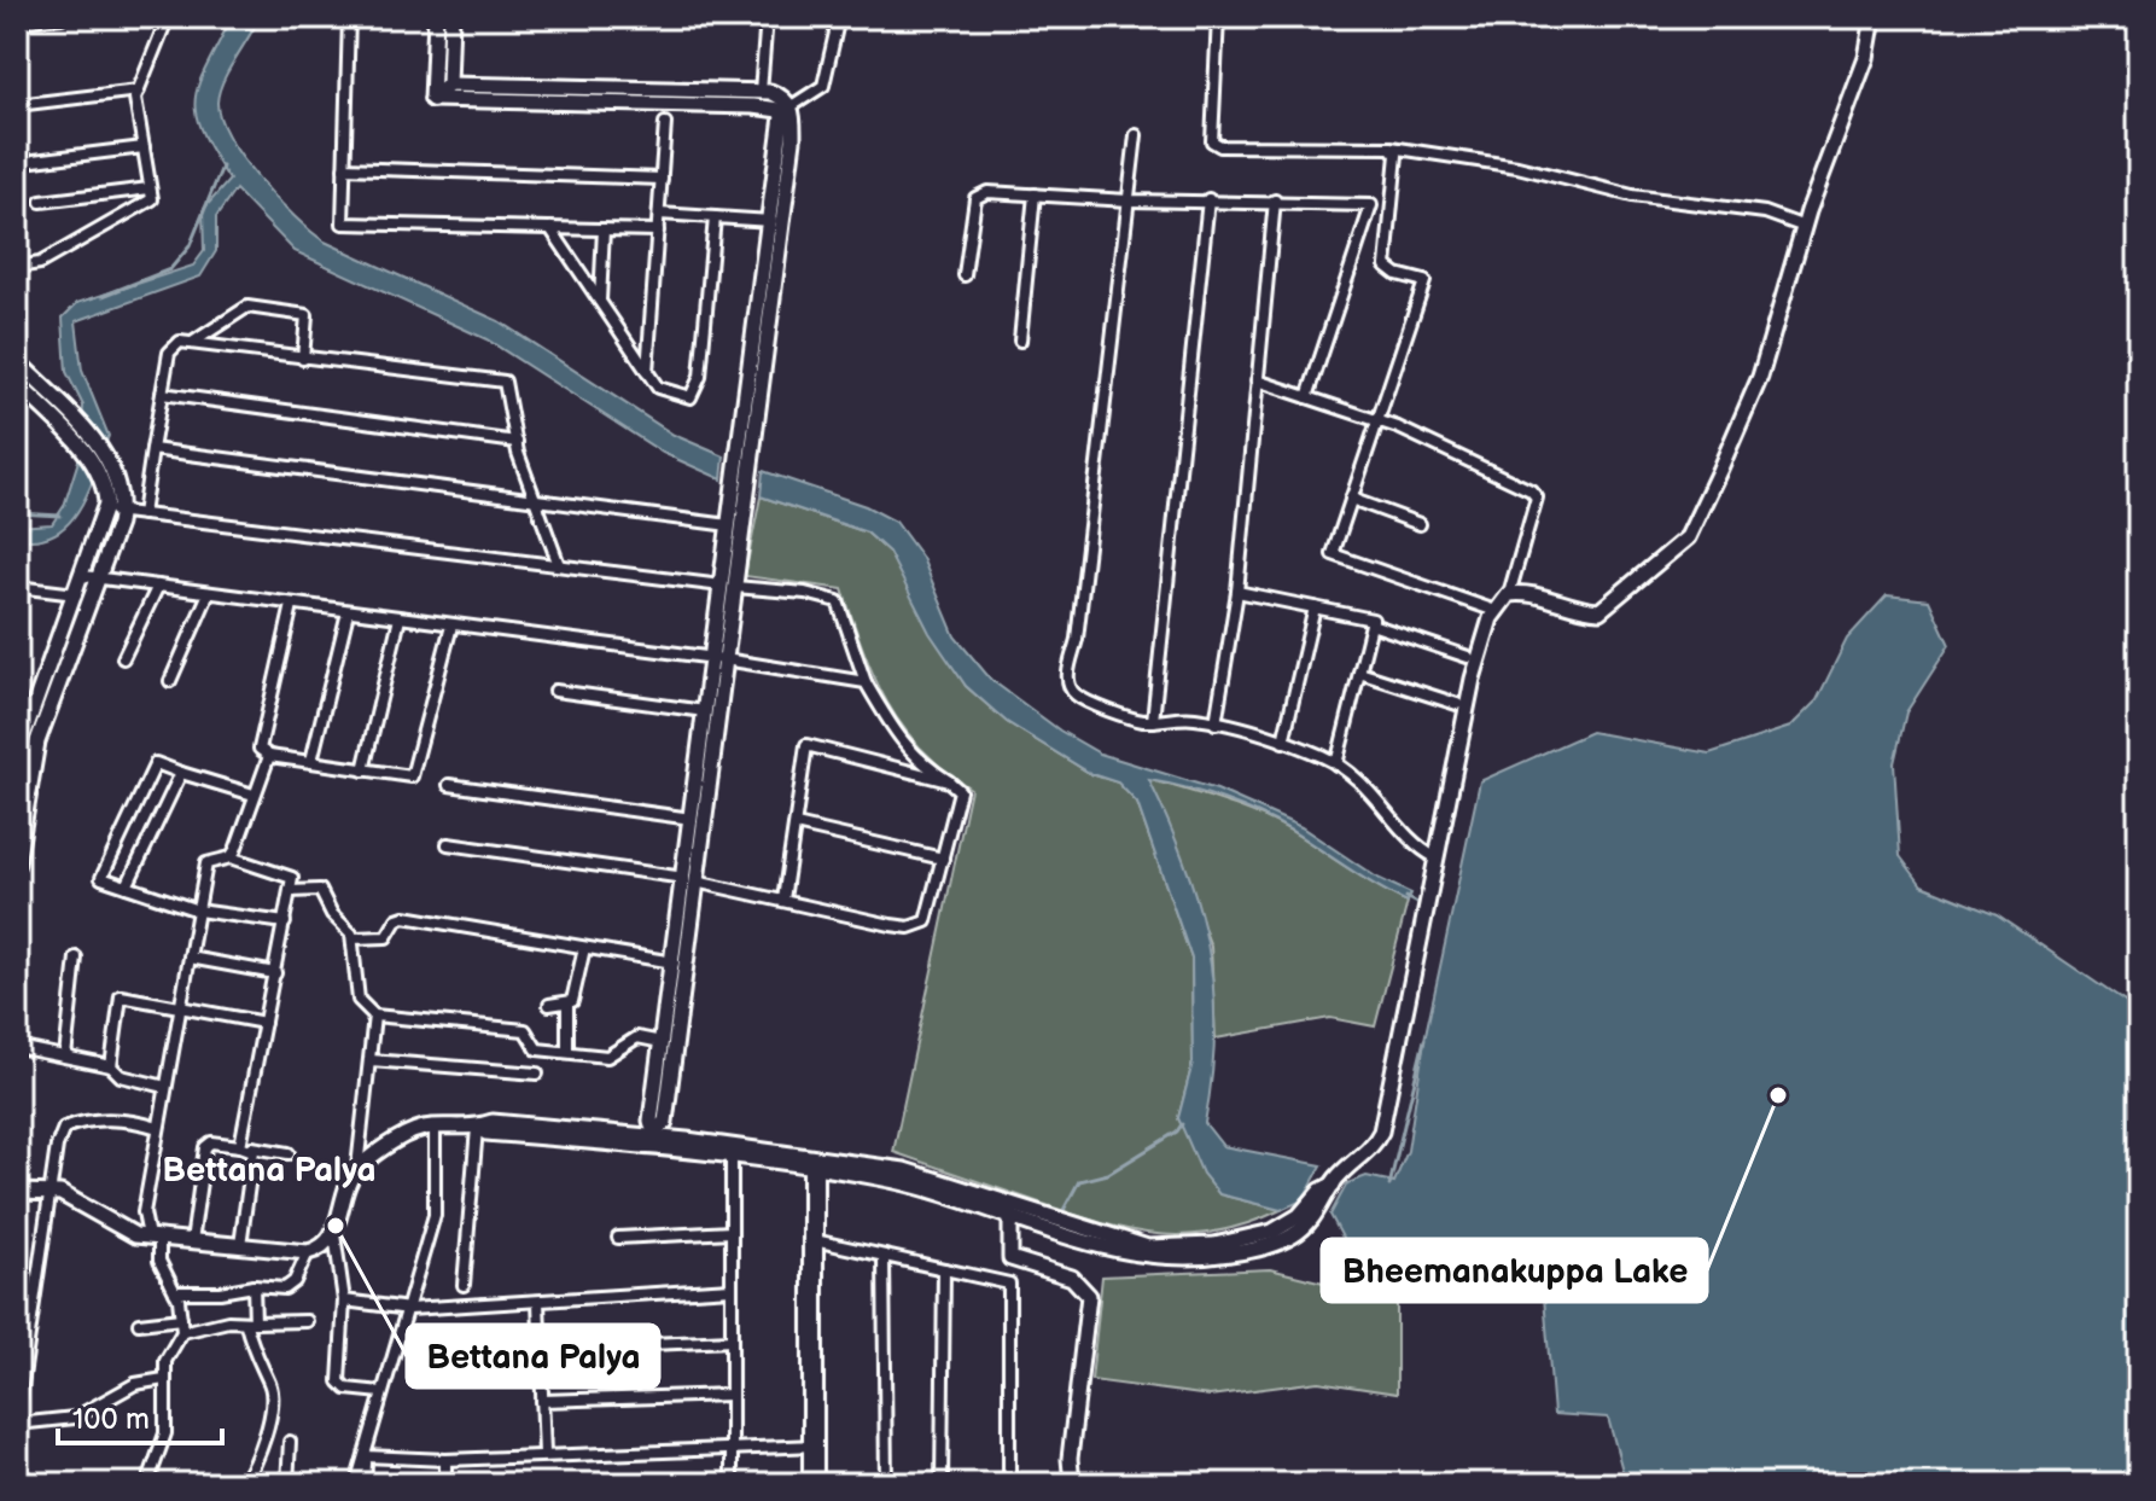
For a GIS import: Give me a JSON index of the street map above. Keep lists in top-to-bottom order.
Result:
{
  "districts": ["Bettana Palya"],
  "places": ["Bheemanakuppa Lake", "Bettana Palya"],
  "scale_bar": "100 m"
}
